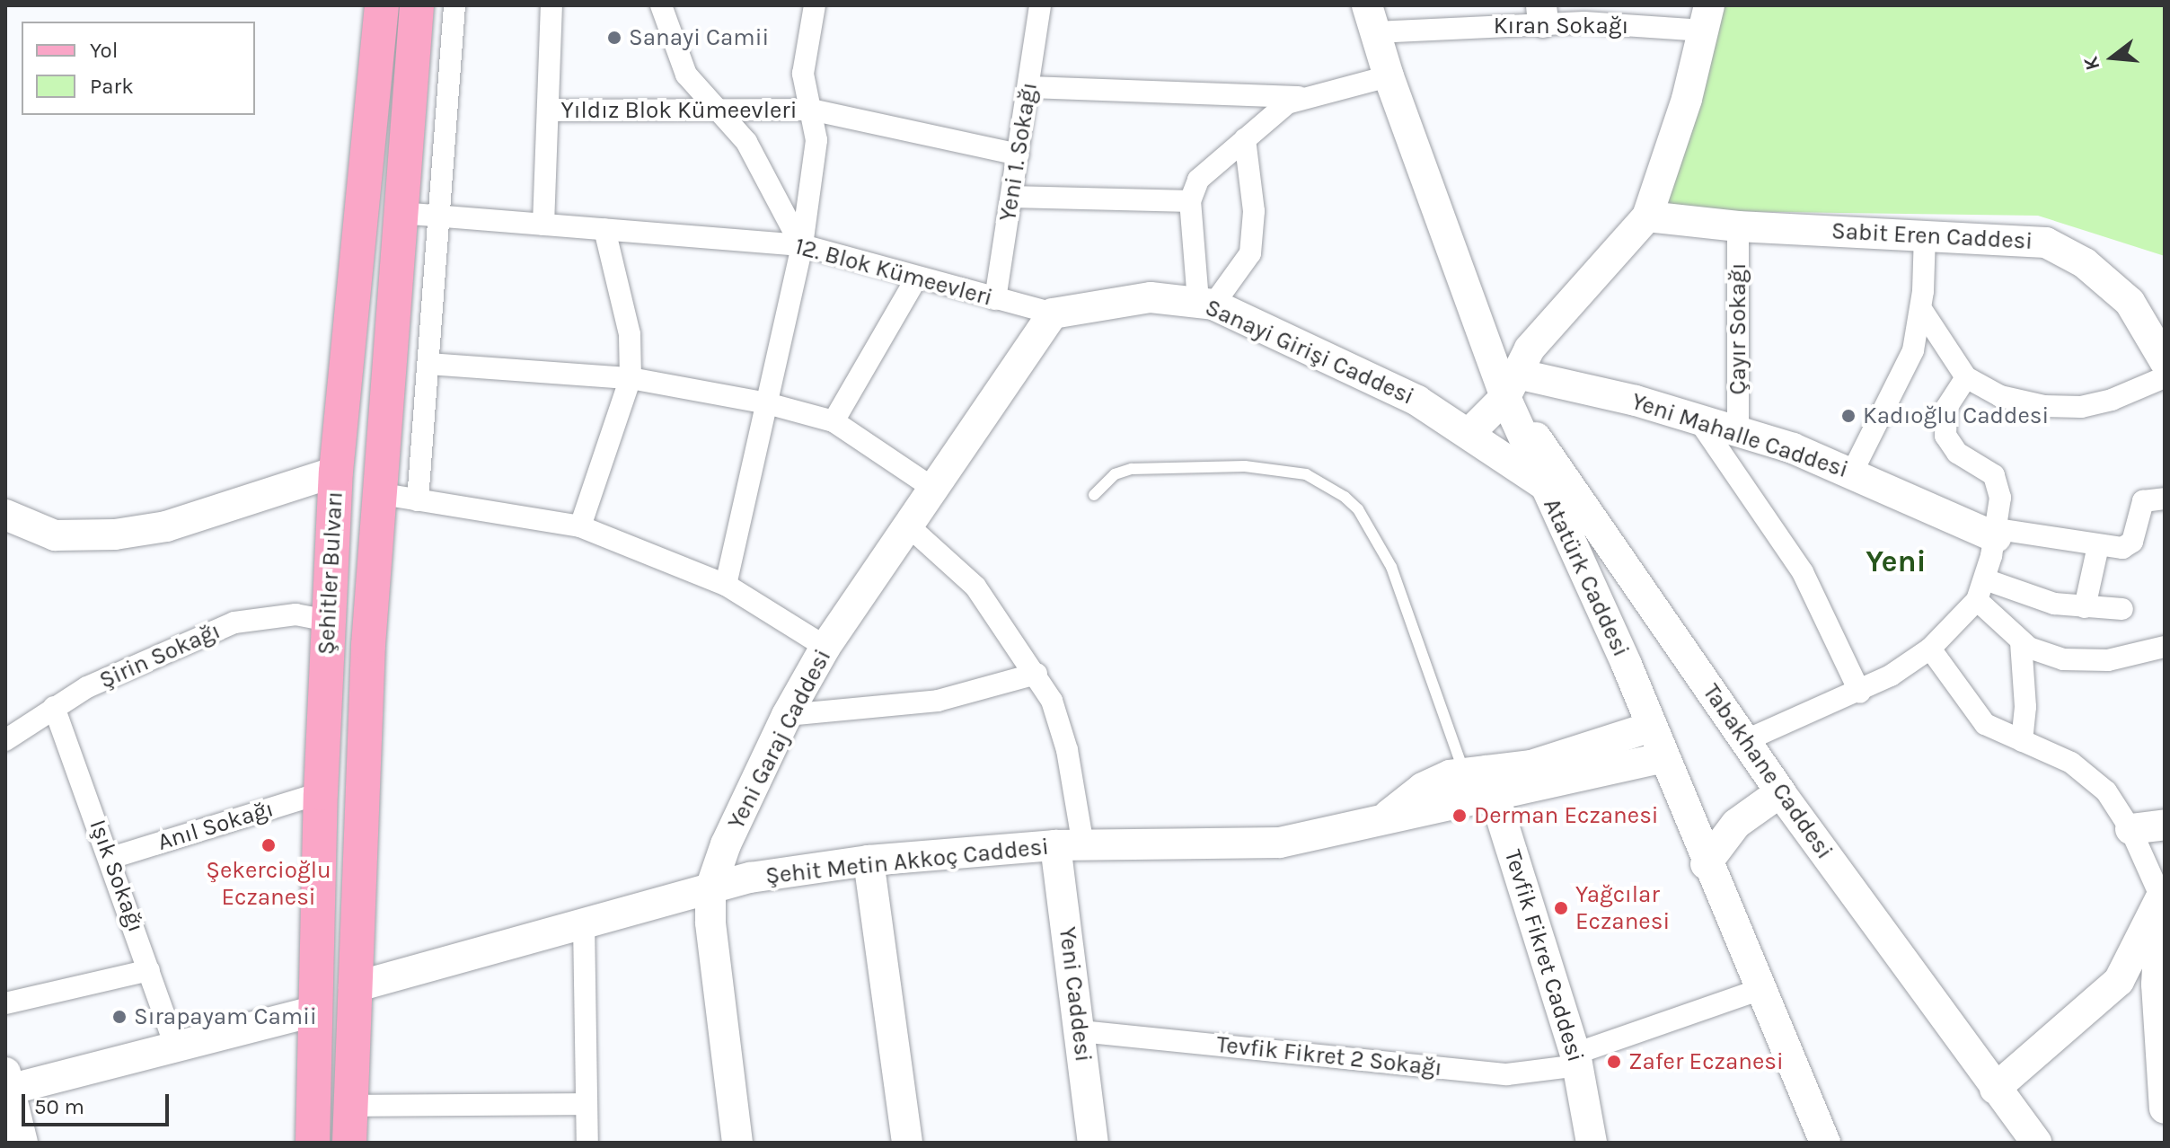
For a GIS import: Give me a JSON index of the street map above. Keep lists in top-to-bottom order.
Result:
{
  "streets": {
    "main road": ["Şehitler Bulvarı"],
    "street": [
      "Kıran Sokağı",
      "Yıldız Blok Kümeevleri",
      "Yeni 1. Sokağı",
      "Sabit Eren Caddesi",
      "12. Blok Kümeevleri",
      "Çayır Sokağı",
      "Sanayi Girişi Caddesi",
      "Yeni Mahalle Caddesi",
      "Atatürk Caddesi",
      "Şirin Sokağı",
      "Yeni Garaj Caddesi",
      "Tabakhane Caddesi",
      "Anıl Sokağı",
      "Şehit Metin Akkoç Caddesi",
      "Işık Sokağı",
      "Tevfik Fikret Caddesi",
      "Yeni Caddesi",
      "Tevfik Fikret 2 Sokağı"
    ]
  },
  "crossings": [
    ["Kıran Sokağı", "Atatürk Caddesi"],
    ["Yıldız Blok Kümeevleri", "Yeni 1. Sokağı"],
    ["Yeni 1. Sokağı", "12. Blok Kümeevleri"],
    ["Sabit Eren Caddesi", "Çayır Sokağı"],
    ["12. Blok Kümeevleri", "Sanayi Girişi Caddesi"],
    ["12. Blok Kümeevleri", "Şehitler Bulvarı"],
    ["12. Blok Kümeevleri", "Yeni Garaj Caddesi"],
    ["Çayır Sokağı", "Yeni Mahalle Caddesi"],
    ["Sanayi Girişi Caddesi", "Atatürk Caddesi"],
    ["Sanayi Girişi Caddesi", "Yeni Garaj Caddesi"],
    ["Yeni Mahalle Caddesi", "Atatürk Caddesi"],
    ["Yeni Mahalle Caddesi", "Tabakhane Caddesi"],
    ["Şehitler Bulvarı", "Şirin Sokağı"],
    ["Şehitler Bulvarı", "Anıl Sokağı"],
    ["Şehitler Bulvarı", "Şehit Metin Akkoç Caddesi"],
    ["Atatürk Caddesi", "Tabakhane Caddesi"],
    ["Atatürk Caddesi", "Şehit Metin Akkoç Caddesi"],
    ["Atatürk Caddesi", "Tevfik Fikret 2 Sokağı"],
    ["Şirin Sokağı", "Işık Sokağı"],
    ["Yeni Garaj Caddesi", "Şehit Metin Akkoç Caddesi"],
    ["Anıl Sokağı", "Işık Sokağı"],
    ["Şehit Metin Akkoç Caddesi", "Tevfik Fikret Caddesi"],
    ["Şehit Metin Akkoç Caddesi", "Yeni Caddesi"],
    ["Tevfik Fikret Caddesi", "Tevfik Fikret 2 Sokağı"],
    ["Yeni Caddesi", "Tevfik Fikret 2 Sokağı"]
  ],
  "districts": ["Yeni"],
  "places": [
    "Sanayi Camii",
    "Kadıoğlu Caddesi",
    "Derman Eczanesi",
    "Şekercioğlu Eczanesi",
    "Yağcılar Eczanesi",
    "Sırapayam Camii",
    "Zafer Eczanesi"
  ],
  "legend": ["Yol", "Park"],
  "scale_bar": "50 m",
  "north": "left"
}
